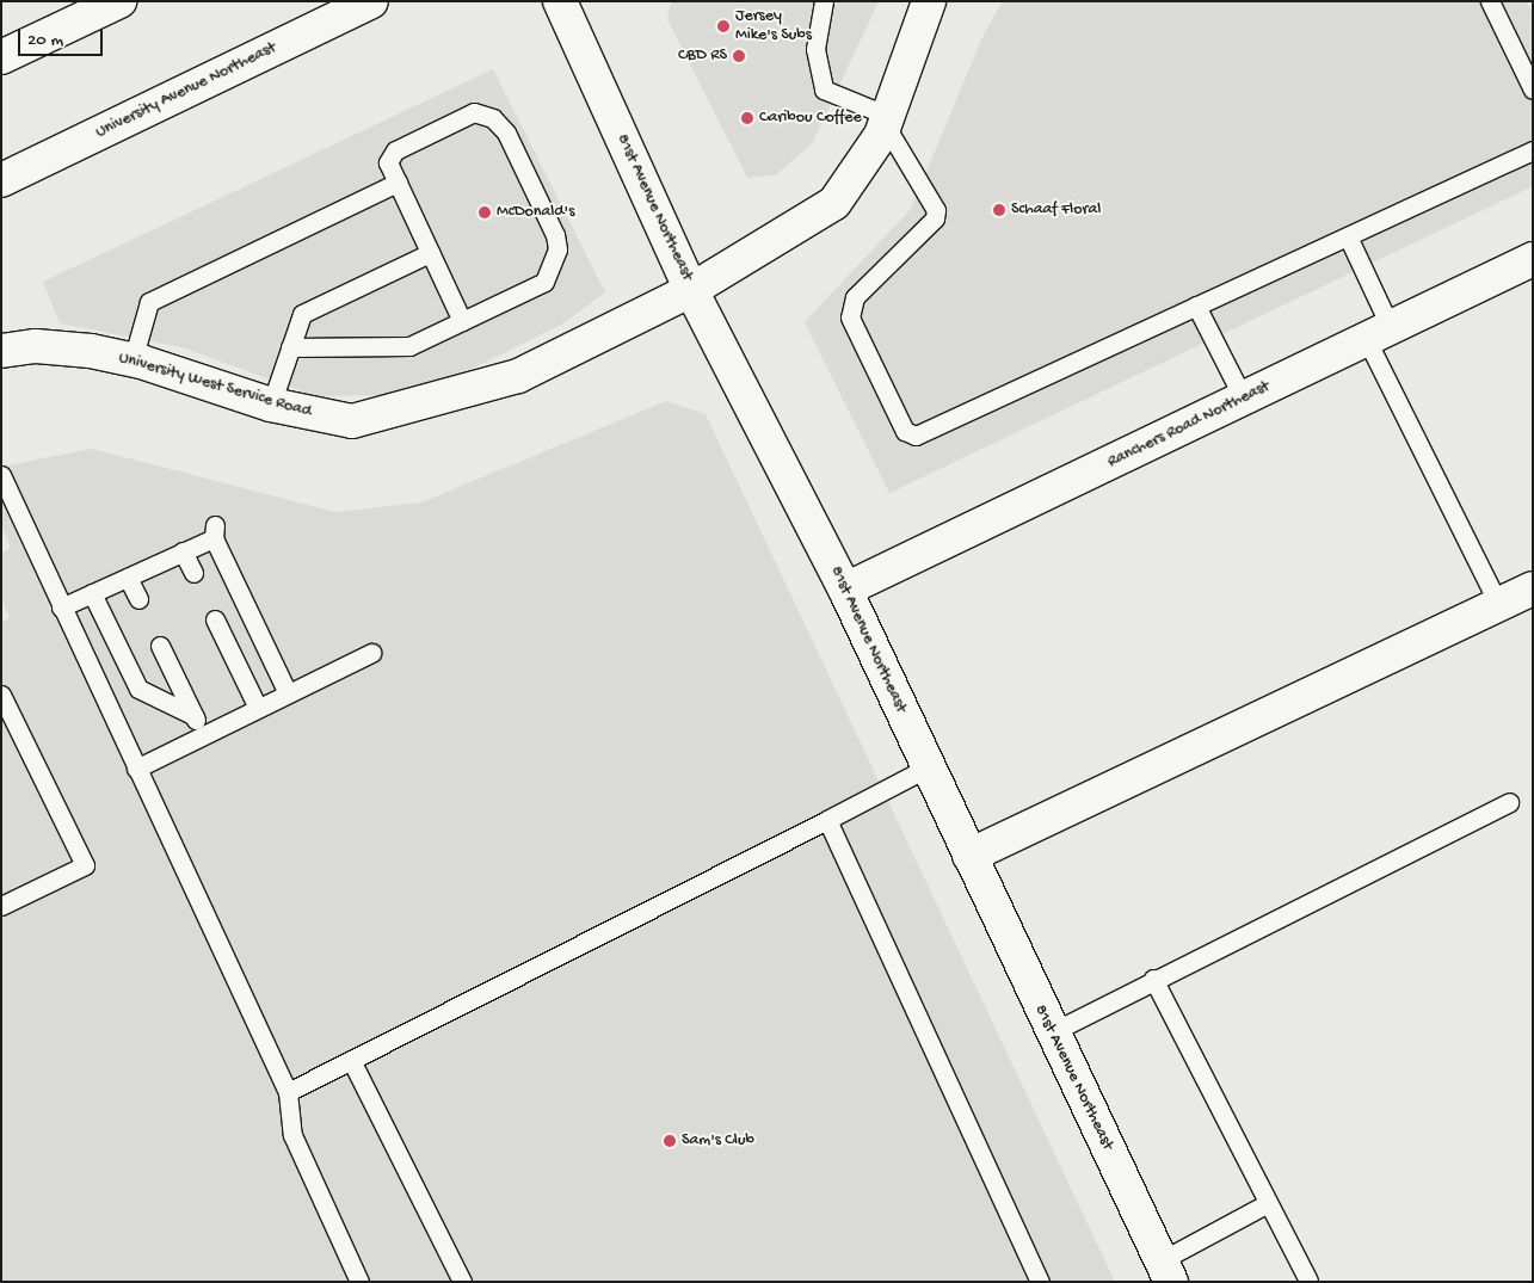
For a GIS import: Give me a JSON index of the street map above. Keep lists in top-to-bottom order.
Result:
{
  "streets": {
    "street": [
      "University Avenue Northeast",
      "81st Avenue Northeast",
      "University West Service Road",
      "Ranchers Road Northeast"
    ]
  },
  "crossings": [
    ["81st Avenue Northeast", "University West Service Road"],
    ["81st Avenue Northeast", "Ranchers Road Northeast"]
  ],
  "places": [
    "Jersey Mike's Subs",
    "CBD RS",
    "Caribou Coffee",
    "Schaaf Floral",
    "McDonald's",
    "Sam's Club"
  ],
  "scale_bar": "20 m"
}
